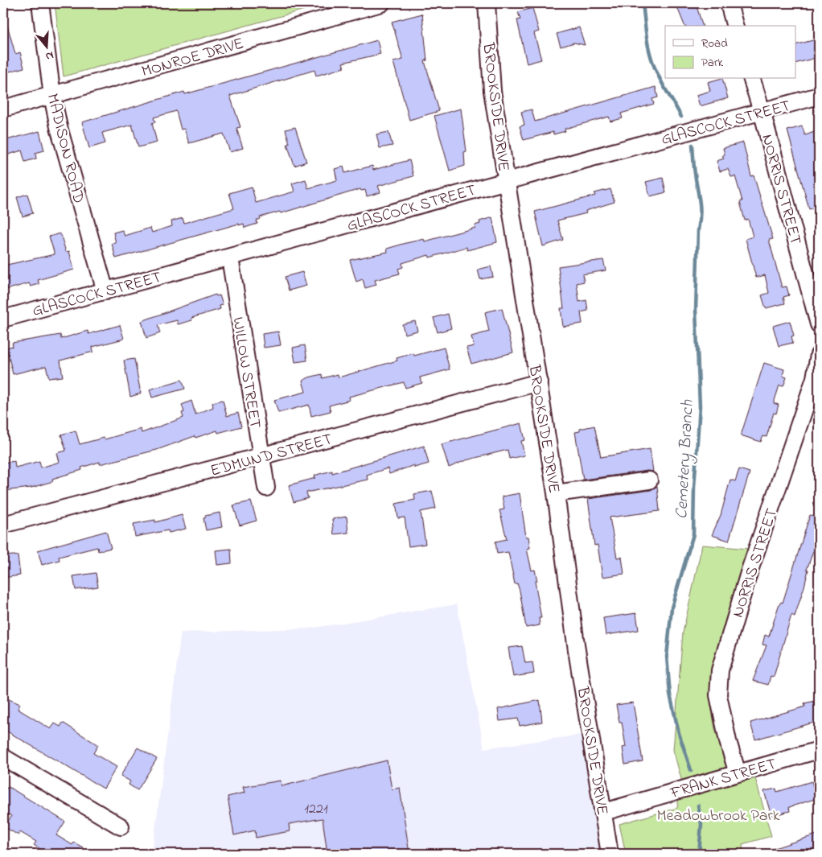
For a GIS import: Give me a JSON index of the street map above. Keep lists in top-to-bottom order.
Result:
{
  "streets": {
    "street": [
      "MONROE DRIVE",
      "BROOKSIDE DRIVE",
      "GLASCOCK STREET",
      "MADISON ROAD",
      "NORRIS STREET",
      "WILLOW STREET",
      "EDMUND STREET",
      "FRANK STREET"
    ]
  },
  "crossings": [
    ["MONROE DRIVE", "MADISON ROAD"],
    ["BROOKSIDE DRIVE", "GLASCOCK STREET"],
    ["BROOKSIDE DRIVE", "EDMUND STREET"],
    ["BROOKSIDE DRIVE", "FRANK STREET"],
    ["GLASCOCK STREET", "MADISON ROAD"],
    ["GLASCOCK STREET", "NORRIS STREET"],
    ["GLASCOCK STREET", "WILLOW STREET"],
    ["NORRIS STREET", "FRANK STREET"],
    ["WILLOW STREET", "EDMUND STREET"]
  ],
  "water": ["Cemetery Branch"],
  "parks": ["Meadowbrook Park"],
  "house_numbers": ["1221"],
  "legend": ["Road", "Park"],
  "north": "bottom"
}
